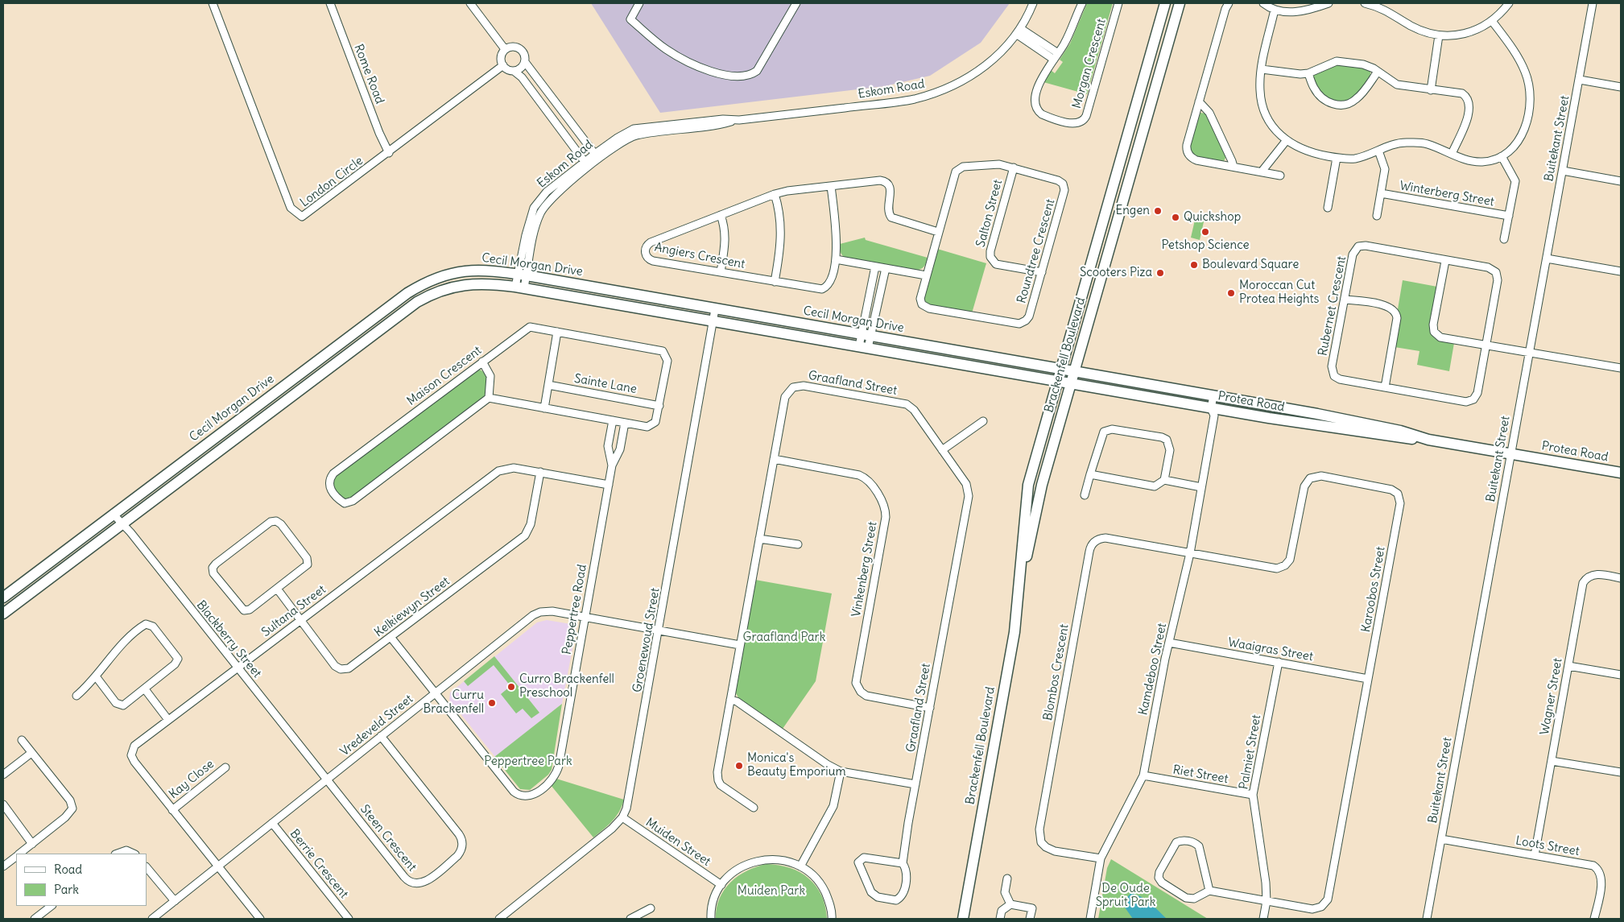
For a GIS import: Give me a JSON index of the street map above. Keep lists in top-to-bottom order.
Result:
{
  "streets": {
    "street": [
      "Morgan Crescent",
      "Rome Road",
      "Eskom Road",
      "Buitekant Street",
      "London Circle",
      "Winterberg Street",
      "Salton Street",
      "Roundtree Crescent",
      "Angiers Crescent",
      "Cecil Morgan Drive",
      "Rubernet Crescent",
      "Brackenfell Boulevard",
      "Maison Crescent",
      "Graafland Street",
      "Sainte Lane",
      "Protea Road",
      "Vinkenberg Street",
      "Karoobos Street",
      "Kelkiewyn Street",
      "Peppertree Road",
      "Sultana Street",
      "Blackberry Street",
      "Groenewoud Street",
      "Waaigras Street",
      "Kamdeboo Street",
      "Blombos Crescent",
      "Wagner Street",
      "Vredeveld Street",
      "Palmiet Street",
      "Riet Street",
      "Kay Close",
      "Steen Crescent",
      "Muiden Street",
      "Loots Street",
      "Berrie Crescent"
    ]
  },
  "crossings": [
    ["Rome Road", "London Circle"],
    ["Eskom Road", "Cecil Morgan Drive"],
    ["Buitekant Street", "Protea Road"],
    ["Buitekant Street", "Loots Street"],
    ["Salton Street", "Roundtree Crescent"],
    ["Roundtree Crescent", "Angiers Crescent"],
    ["Cecil Morgan Drive", "Brackenfell Boulevard"],
    ["Cecil Morgan Drive", "Protea Road"],
    ["Cecil Morgan Drive", "Blackberry Street"],
    ["Cecil Morgan Drive", "Groenewoud Street"],
    ["Brackenfell Boulevard", "Protea Road"],
    ["Maison Crescent", "Sainte Lane"],
    ["Graafland Street", "Vinkenberg Street"],
    ["Graafland Street", "Vredeveld Street"],
    ["Protea Road", "Kamdeboo Street"],
    ["Karoobos Street", "Waaigras Street"],
    ["Karoobos Street", "Kamdeboo Street"],
    ["Karoobos Street", "Blombos Crescent"],
    ["Karoobos Street", "Palmiet Street"],
    ["Kelkiewyn Street", "Peppertree Road"],
    ["Kelkiewyn Street", "Sultana Street"],
    ["Peppertree Road", "Sultana Street"],
    ["Peppertree Road", "Vredeveld Street"],
    ["Sultana Street", "Blackberry Street"],
    ["Sultana Street", "Vredeveld Street"],
    ["Sultana Street", "Kay Close"],
    ["Blackberry Street", "Vredeveld Street"],
    ["Blackberry Street", "Steen Crescent"],
    ["Groenewoud Street", "Vredeveld Street"],
    ["Groenewoud Street", "Muiden Street"],
    ["Waaigras Street", "Kamdeboo Street"],
    ["Waaigras Street", "Palmiet Street"],
    ["Kamdeboo Street", "Blombos Crescent"],
    ["Kamdeboo Street", "Riet Street"],
    ["Wagner Street", "Loots Street"],
    ["Vredeveld Street", "Steen Crescent"],
    ["Vredeveld Street", "Berrie Crescent"],
    ["Palmiet Street", "Riet Street"]
  ],
  "parks": [
    "Graafland Park",
    "Peppertree Park",
    "De Oude Spruit Park",
    "Muiden Park"
  ],
  "places": [
    "Engen",
    "Quickshop",
    "Petshop Science",
    "Boulevard Square",
    "Scooters Piza",
    "Moroccan Cut Protea Heights",
    "Curro Brackenfell Preschool",
    "Curru Brackenfell",
    "Monica's Beauty Emporium"
  ],
  "legend": ["Road", "Park"]
}
